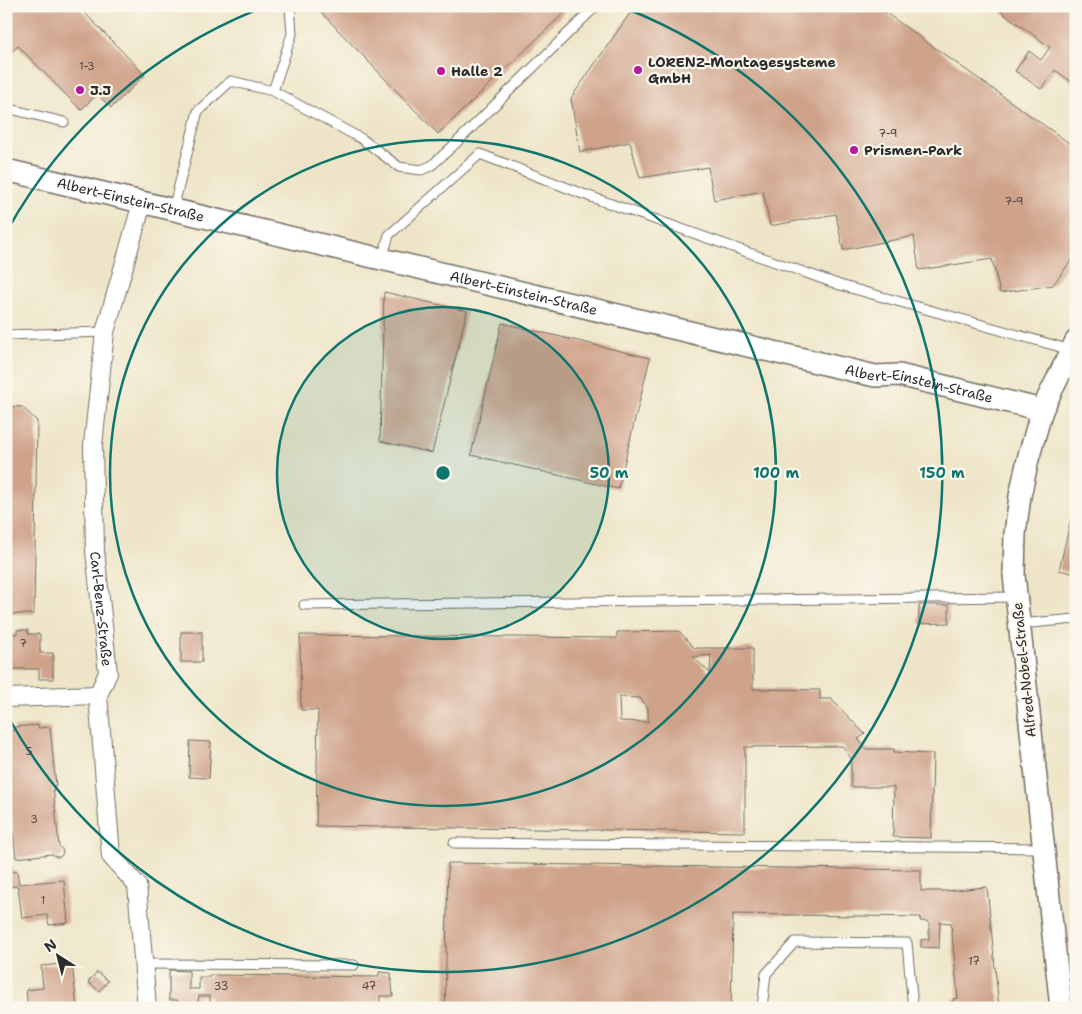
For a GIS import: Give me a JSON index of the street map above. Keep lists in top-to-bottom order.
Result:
{
  "streets": {
    "street": ["Albert-Einstein-Straße", "Carl-Benz-Straße", "Alfred-Nobel-Straße"]
  },
  "crossings": [
    ["Albert-Einstein-Straße", "Carl-Benz-Straße"],
    ["Albert-Einstein-Straße", "Alfred-Nobel-Straße"]
  ],
  "places": [
    "LORENZ-Montagesysteme GmbH",
    "Halle 2",
    "J.J",
    "Prismen-Park"
  ],
  "house_numbers": [
    "1-3",
    "7-9",
    "7-9",
    "7",
    "5",
    "3",
    "1",
    "17",
    "33",
    "47"
  ],
  "north": "top left",
  "rings": ["50 m", "100 m", "150 m"]
}
